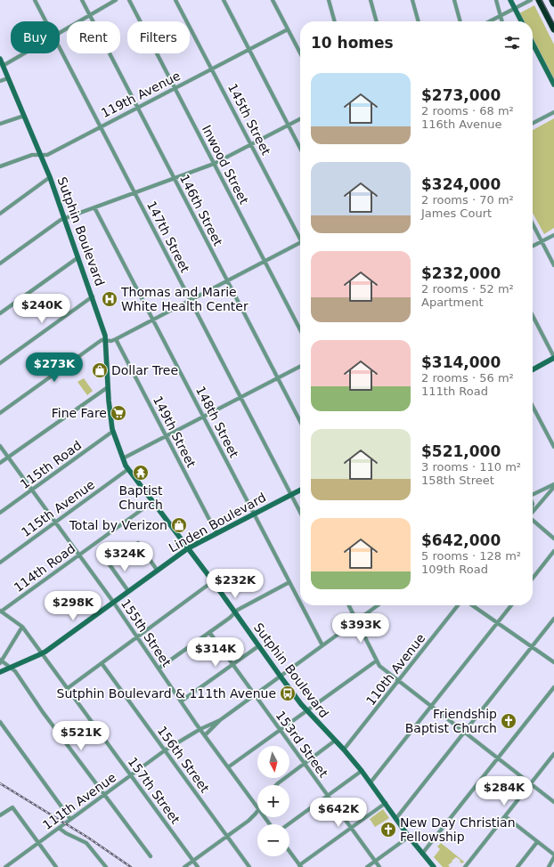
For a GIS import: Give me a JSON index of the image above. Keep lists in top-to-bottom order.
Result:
{
  "streets": {
    "main road": ["Sutphin Boulevard", "Linden Boulevard"],
    "street": [
      "119th Avenue",
      "145th Street",
      "Inwood Street",
      "146th Street",
      "147th Street",
      "148th Street",
      "149th Street",
      "115th Road",
      "115th Avenue",
      "114th Road",
      "155th Street",
      "110th Avenue",
      "153rd Street",
      "156th Street",
      "157th Street",
      "111th Avenue"
    ]
  },
  "crossings": [
    ["119th Avenue", "145th Street"],
    ["119th Avenue", "Inwood Street"],
    ["119th Avenue", "146th Street"],
    ["119th Avenue", "Sutphin Boulevard"],
    ["119th Avenue", "147th Street"],
    ["Sutphin Boulevard", "115th Road"],
    ["Sutphin Boulevard", "115th Avenue"],
    ["Sutphin Boulevard", "Linden Boulevard"],
    ["Sutphin Boulevard", "114th Road"],
    ["Sutphin Boulevard", "110th Avenue"],
    ["Sutphin Boulevard", "111th Avenue"],
    ["147th Street", "Linden Boulevard"],
    ["148th Street", "Linden Boulevard"],
    ["148th Street", "111th Avenue"],
    ["149th Street", "Linden Boulevard"],
    ["115th Road", "155th Street"],
    ["115th Avenue", "155th Street"],
    ["Linden Boulevard", "155th Street"],
    ["Linden Boulevard", "157th Street"],
    ["114th Road", "155th Street"],
    ["114th Road", "157th Street"],
    ["155th Street", "111th Avenue"],
    ["153rd Street", "111th Avenue"],
    ["156th Street", "111th Avenue"],
    ["157th Street", "111th Avenue"]
  ],
  "places": {
    "hospital": ["Thomas and Marie White Health Center"],
    "shop": ["Dollar Tree", "Total by Verizon"],
    "supermarket": ["Fine Fare"],
    "temple": ["Baptist Church"],
    "bus stop": ["Sutphin Boulevard & 111th Avenue"],
    "church": ["Friendship Baptist Church", "New Day Christian Fellowship"]
  },
  "north": "bottom",
  "page": {
    "chip": ["Buy", "Rent", "Filters"],
    "heading": "10 homes",
    "list": [
      {
        "name": "$273,000",
        "note": "2 rooms · 68 m² · 116th Avenue"
      },
      {
        "name": "$324,000",
        "note": "2 rooms · 70 m² · James Court"
      },
      {
        "name": "$232,000",
        "note": "2 rooms · 52 m² · Apartment"
      },
      {
        "name": "$314,000",
        "note": "2 rooms · 56 m² · 111th Road"
      },
      {
        "name": "$521,000",
        "note": "3 rooms · 110 m² · 158th Street"
      },
      {
        "name": "$642,000",
        "note": "5 rooms · 128 m² · 109th Road"
      }
    ],
    "price": [
      "$240K",
      "$273K",
      "$324K",
      "$232K",
      "$298K",
      "$393K",
      "$314K",
      "$521K",
      "$284K",
      "$642K"
    ],
    "map_buttons": ["+", "−"]
  }
}
